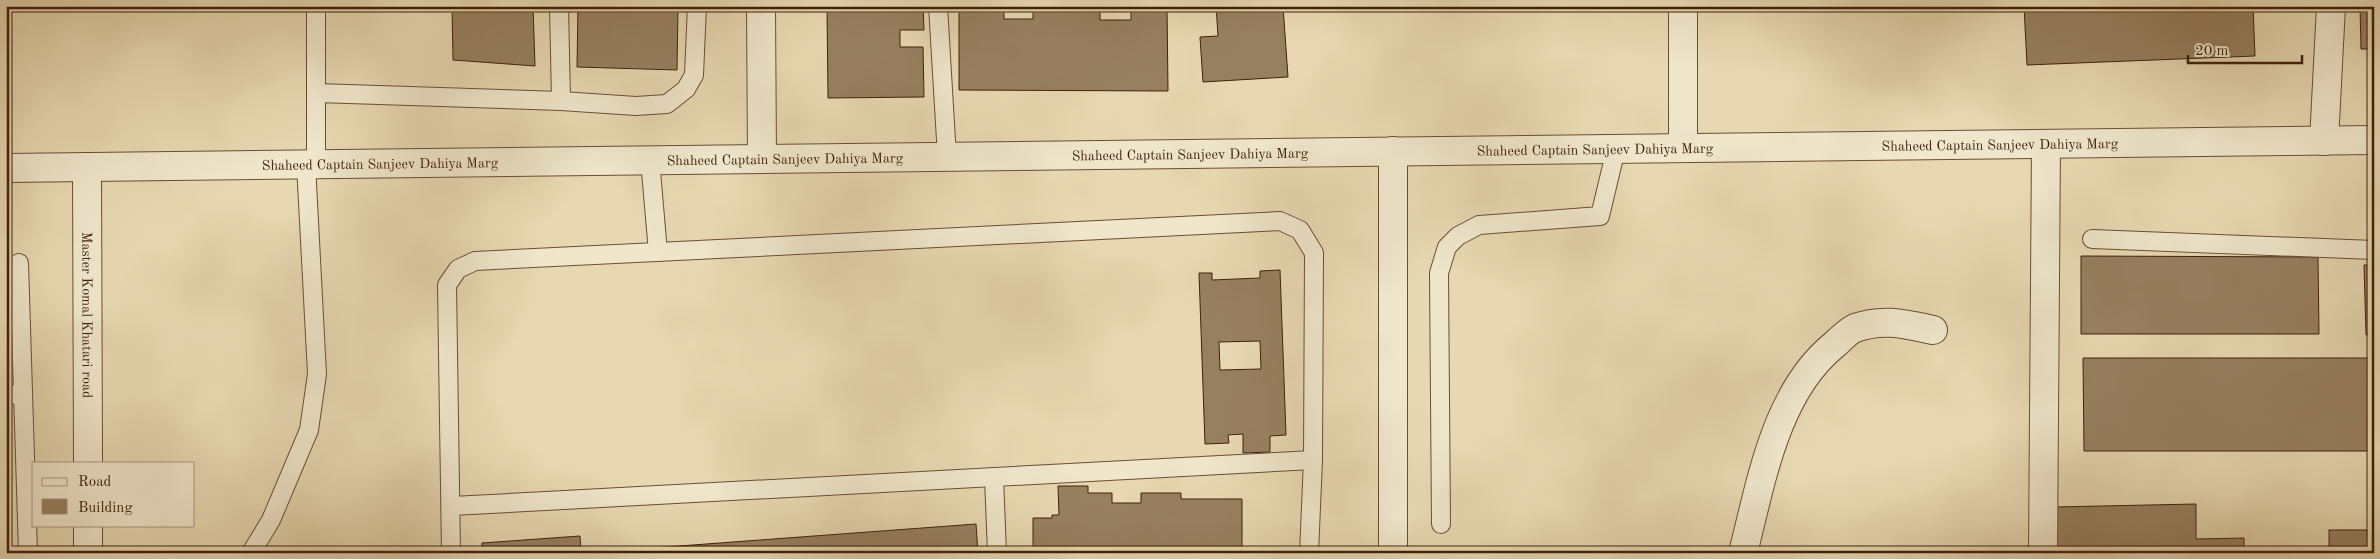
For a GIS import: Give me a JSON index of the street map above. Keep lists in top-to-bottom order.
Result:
{
  "streets": {
    "street": ["Shaheed Captain Sanjeev Dahiya Marg", "Master Komal Khatari road"]
  },
  "crossings": [
    ["Shaheed Captain Sanjeev Dahiya Marg", "Master Komal Khatari road"]
  ],
  "legend": ["Road", "Building"],
  "scale_bar": "20 m"
}
